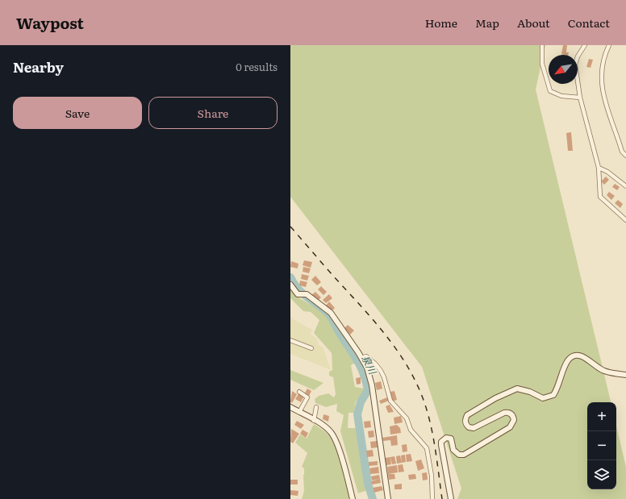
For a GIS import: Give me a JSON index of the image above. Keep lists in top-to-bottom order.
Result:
{
  "water": ["泉川"],
  "north": "bottom left",
  "page": {
    "header": "Waypost",
    "nav": [
      "Home",
      "Map",
      "About",
      "Contact"
    ],
    "heading": ["Nearby", "0 results"],
    "buttons": ["Save", "Share"],
    "map_buttons": ["+", "−"]
  }
}
